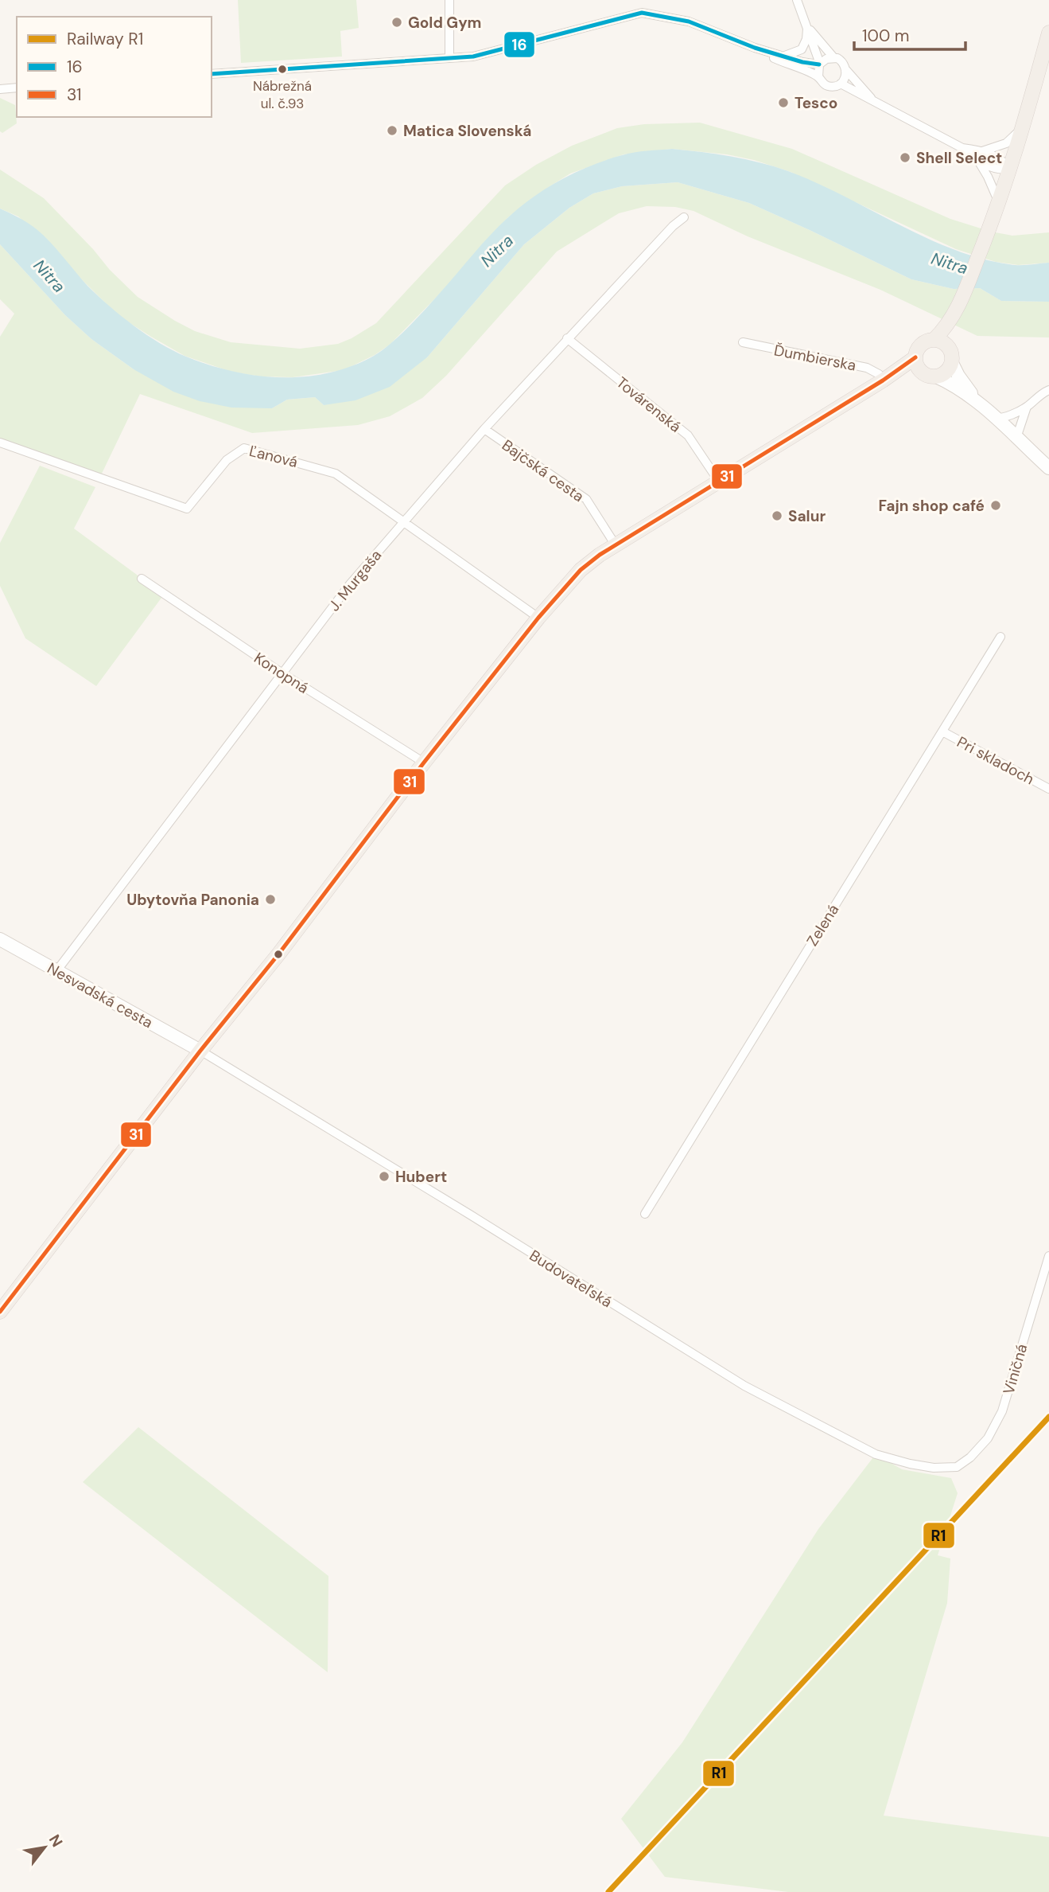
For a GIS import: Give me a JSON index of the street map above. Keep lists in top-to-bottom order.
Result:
{
  "streets": {
    "street": [
      "Ďumbierska",
      "Továrenská",
      "Ľanová",
      "Bajčská cesta",
      "J. Murgaša",
      "Konopná",
      "Pri skladoch",
      "Zelená",
      "Nesvadská cesta",
      "Budovateľská",
      "Viničná"
    ]
  },
  "crossings": [
    ["Továrenská", "J. Murgaša"],
    ["Ľanová", "J. Murgaša"],
    ["Bajčská cesta", "J. Murgaša"],
    ["J. Murgaša", "Konopná"],
    ["J. Murgaša", "Nesvadská cesta"],
    ["Pri skladoch", "Zelená"],
    ["Nesvadská cesta", "Budovateľská"],
    ["Budovateľská", "Viničná"]
  ],
  "water": ["Nitra"],
  "places": [
    "Gold Gym",
    "Nábrežná ul. č.93",
    "Tesco",
    "Matica Slovenská",
    "Shell Select",
    "Fajn shop café",
    "Salur",
    "Ubytovňa Panonia",
    "Hubert"
  ],
  "lines": ["transit line 16", "transit line 31", "rail line R1"],
  "legend": ["Railway R1", "16", "31"],
  "scale_bar": "100 m",
  "north": "top right"
}
